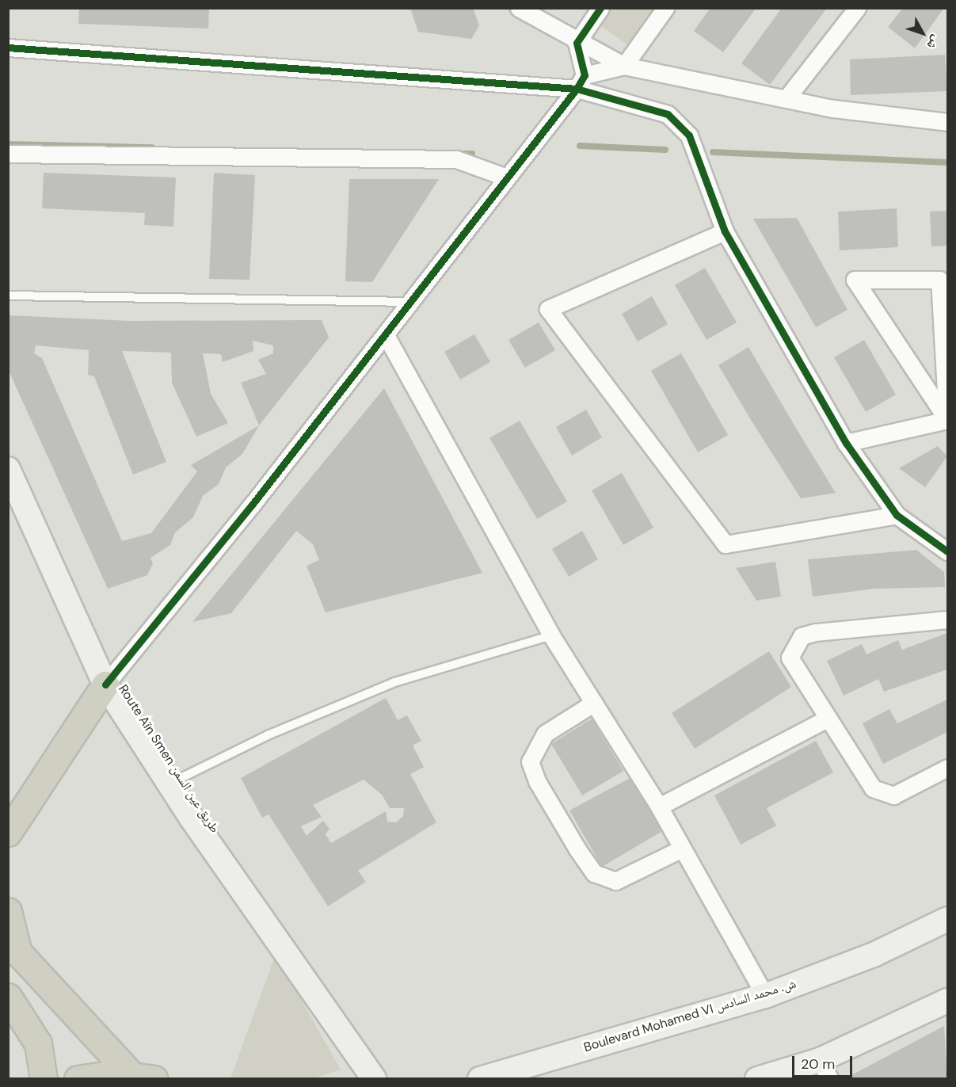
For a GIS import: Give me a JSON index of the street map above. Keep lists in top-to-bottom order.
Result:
{
  "streets": {
    "street": ["Route Aïn Smen طريق عين السمن", "Boulevard Mohamed VI ش. محمد السادس"]
  },
  "scale_bar": "20 m",
  "north": "bottom right"
}
